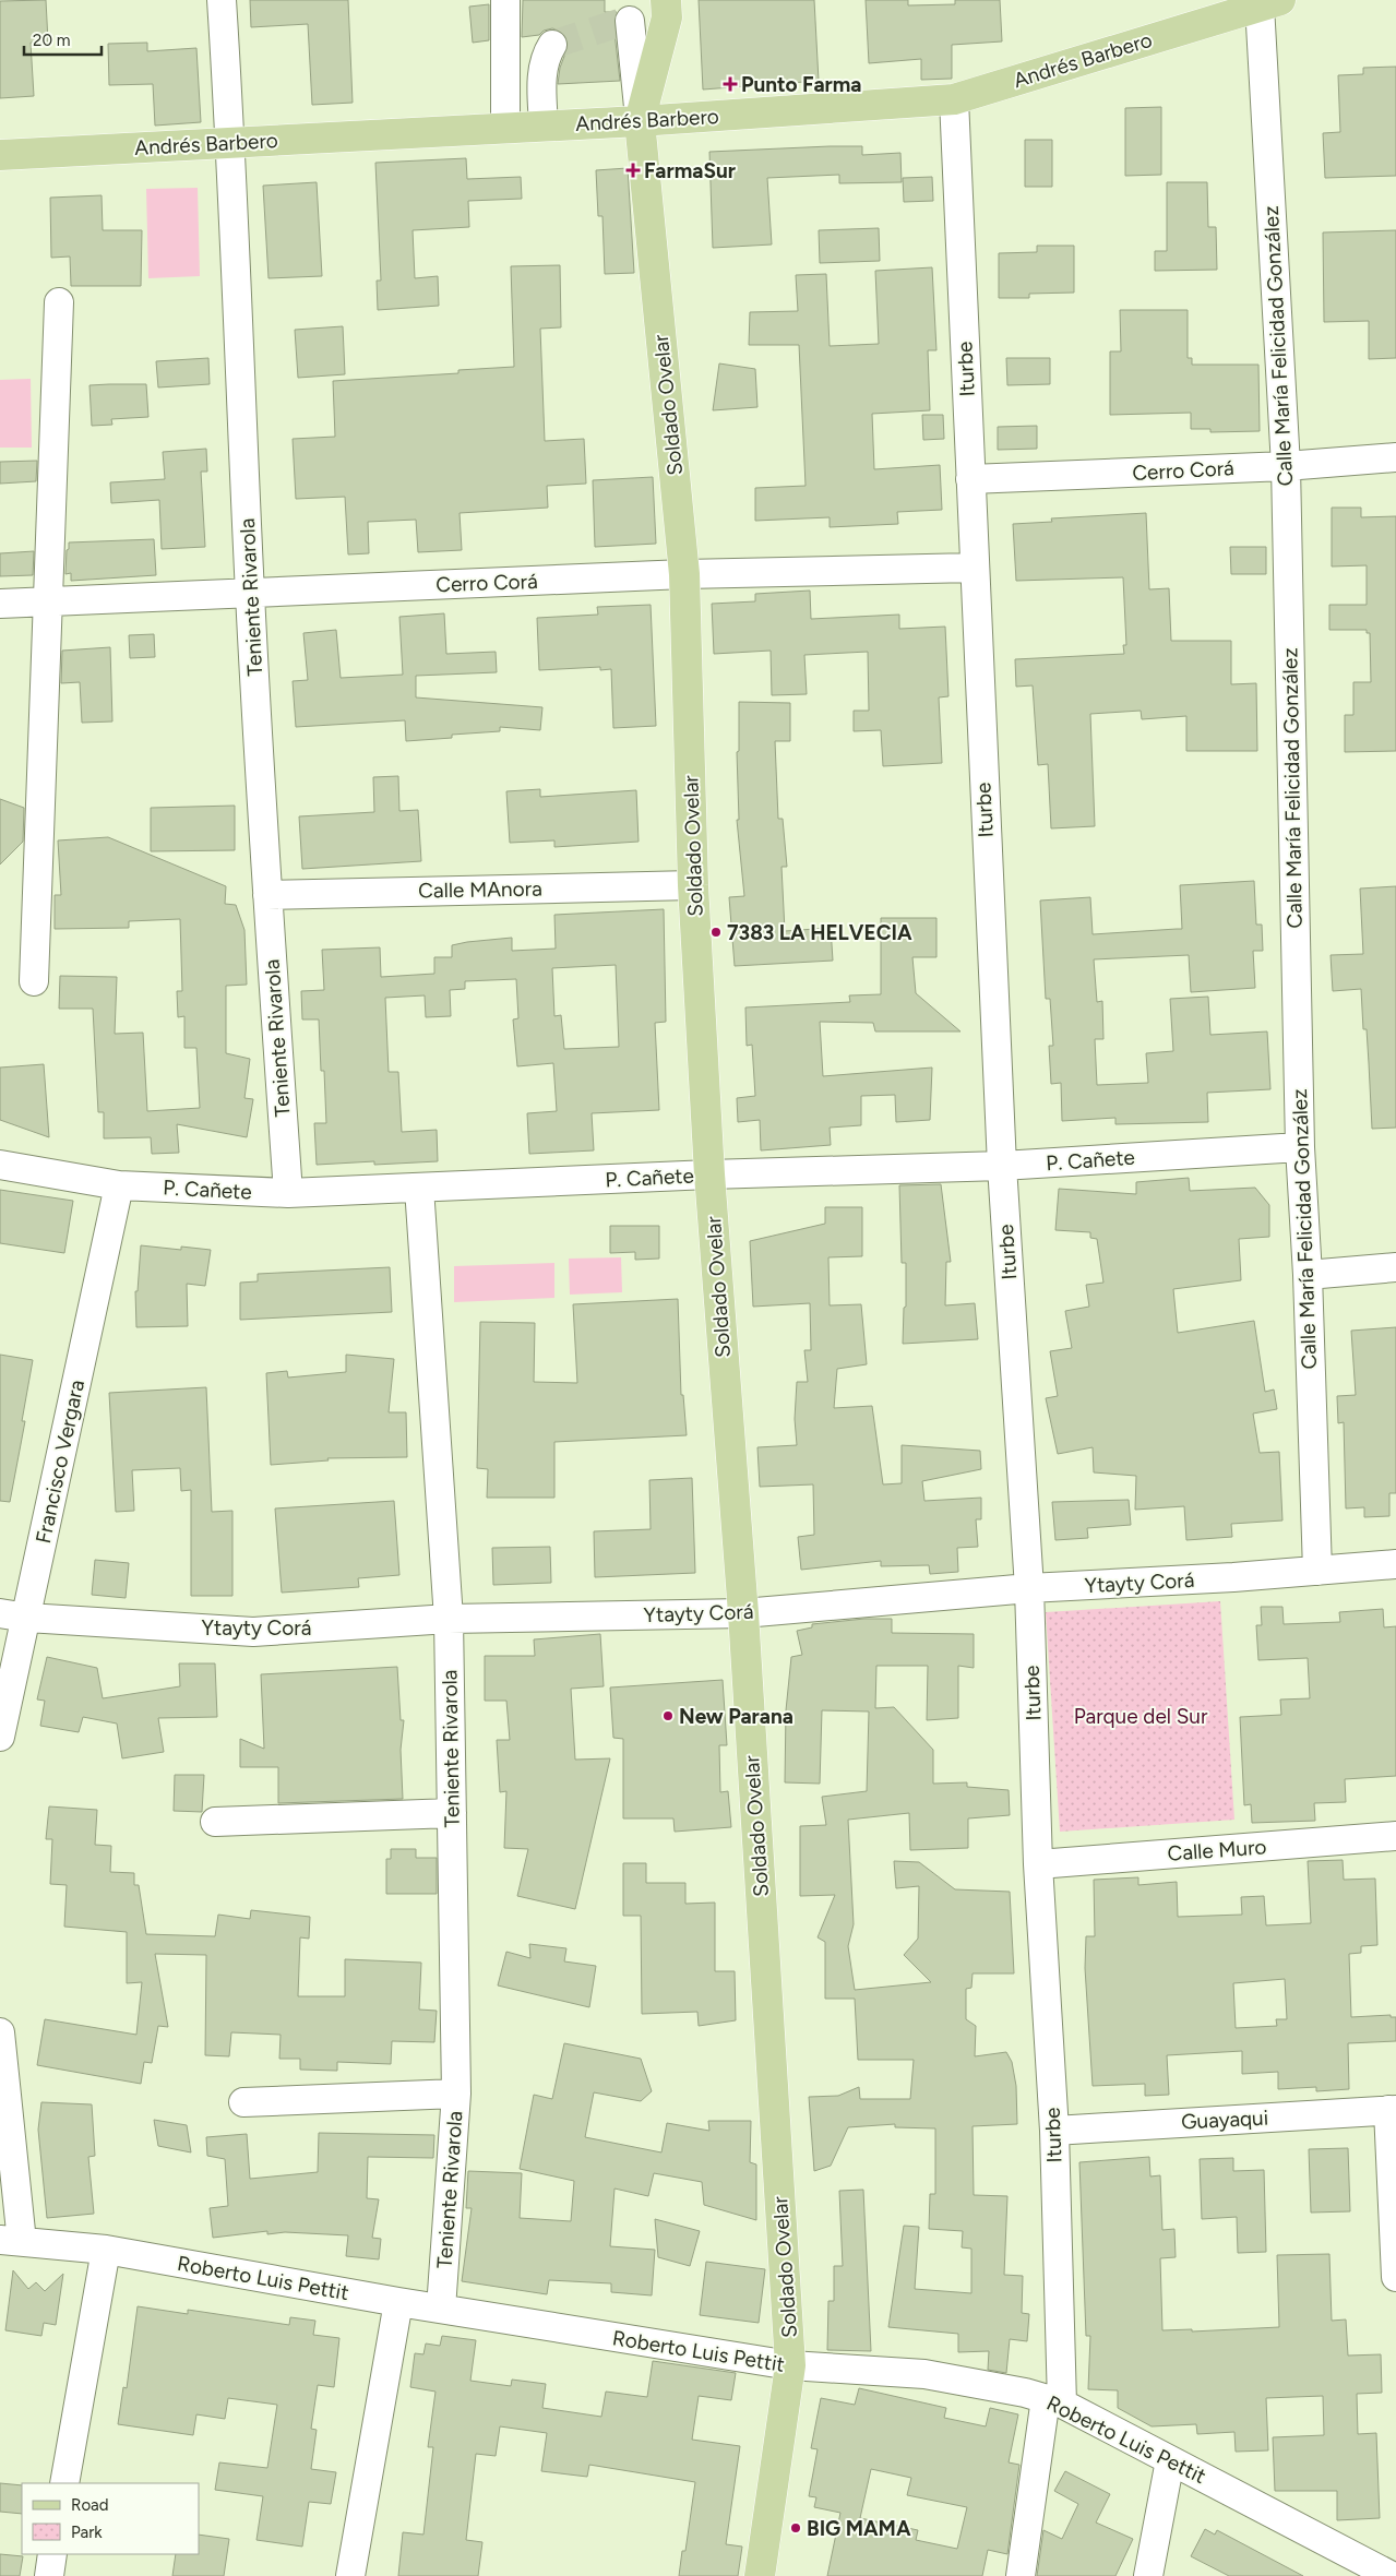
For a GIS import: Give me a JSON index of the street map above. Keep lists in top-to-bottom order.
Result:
{
  "streets": {
    "main road": ["Andrés Barbero", "Soldado Ovelar"],
    "street": [
      "Calle María Felicidad González",
      "Iturbe",
      "Cerro Corá",
      "Teniente Rivarola",
      "Calle MAnora",
      "P. Cañete",
      "Francisco Vergara",
      "Ytayty Corá",
      "Calle Muro",
      "Guayaqui",
      "Roberto Luis Pettit"
    ]
  },
  "crossings": [
    ["Andrés Barbero", "Calle María Felicidad González"],
    ["Andrés Barbero", "Iturbe"],
    ["Andrés Barbero", "Soldado Ovelar"],
    ["Andrés Barbero", "Teniente Rivarola"],
    ["Calle María Felicidad González", "Cerro Corá"],
    ["Calle María Felicidad González", "P. Cañete"],
    ["Calle María Felicidad González", "Ytayty Corá"],
    ["Iturbe", "Cerro Corá"],
    ["Iturbe", "P. Cañete"],
    ["Iturbe", "Ytayty Corá"],
    ["Iturbe", "Calle Muro"],
    ["Iturbe", "Guayaqui"],
    ["Iturbe", "Roberto Luis Pettit"],
    ["Soldado Ovelar", "Cerro Corá"],
    ["Soldado Ovelar", "Calle MAnora"],
    ["Soldado Ovelar", "P. Cañete"],
    ["Soldado Ovelar", "Ytayty Corá"],
    ["Soldado Ovelar", "Roberto Luis Pettit"],
    ["Cerro Corá", "Teniente Rivarola"],
    ["Teniente Rivarola", "Calle MAnora"],
    ["Teniente Rivarola", "P. Cañete"],
    ["Teniente Rivarola", "Ytayty Corá"],
    ["Teniente Rivarola", "Roberto Luis Pettit"],
    ["P. Cañete", "Francisco Vergara"],
    ["Francisco Vergara", "Ytayty Corá"]
  ],
  "parks": ["Parque del Sur"],
  "places": {
    "health": ["Punto Farma", "FarmaSur"],
    "other": ["7383 LA HELVECIA", "New Parana", "BIG MAMA"]
  },
  "legend": ["Road", "Park"],
  "scale_bar": "20 m"
}
